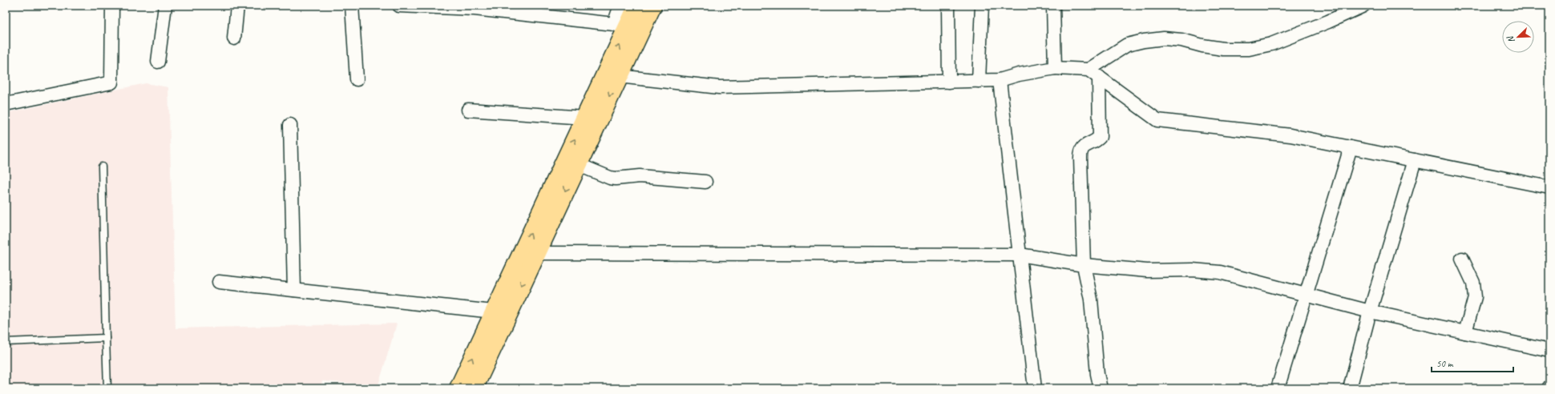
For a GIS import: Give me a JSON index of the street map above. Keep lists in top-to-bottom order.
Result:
{
  "scale_bar": "50 m",
  "north": "bottom left"
}
